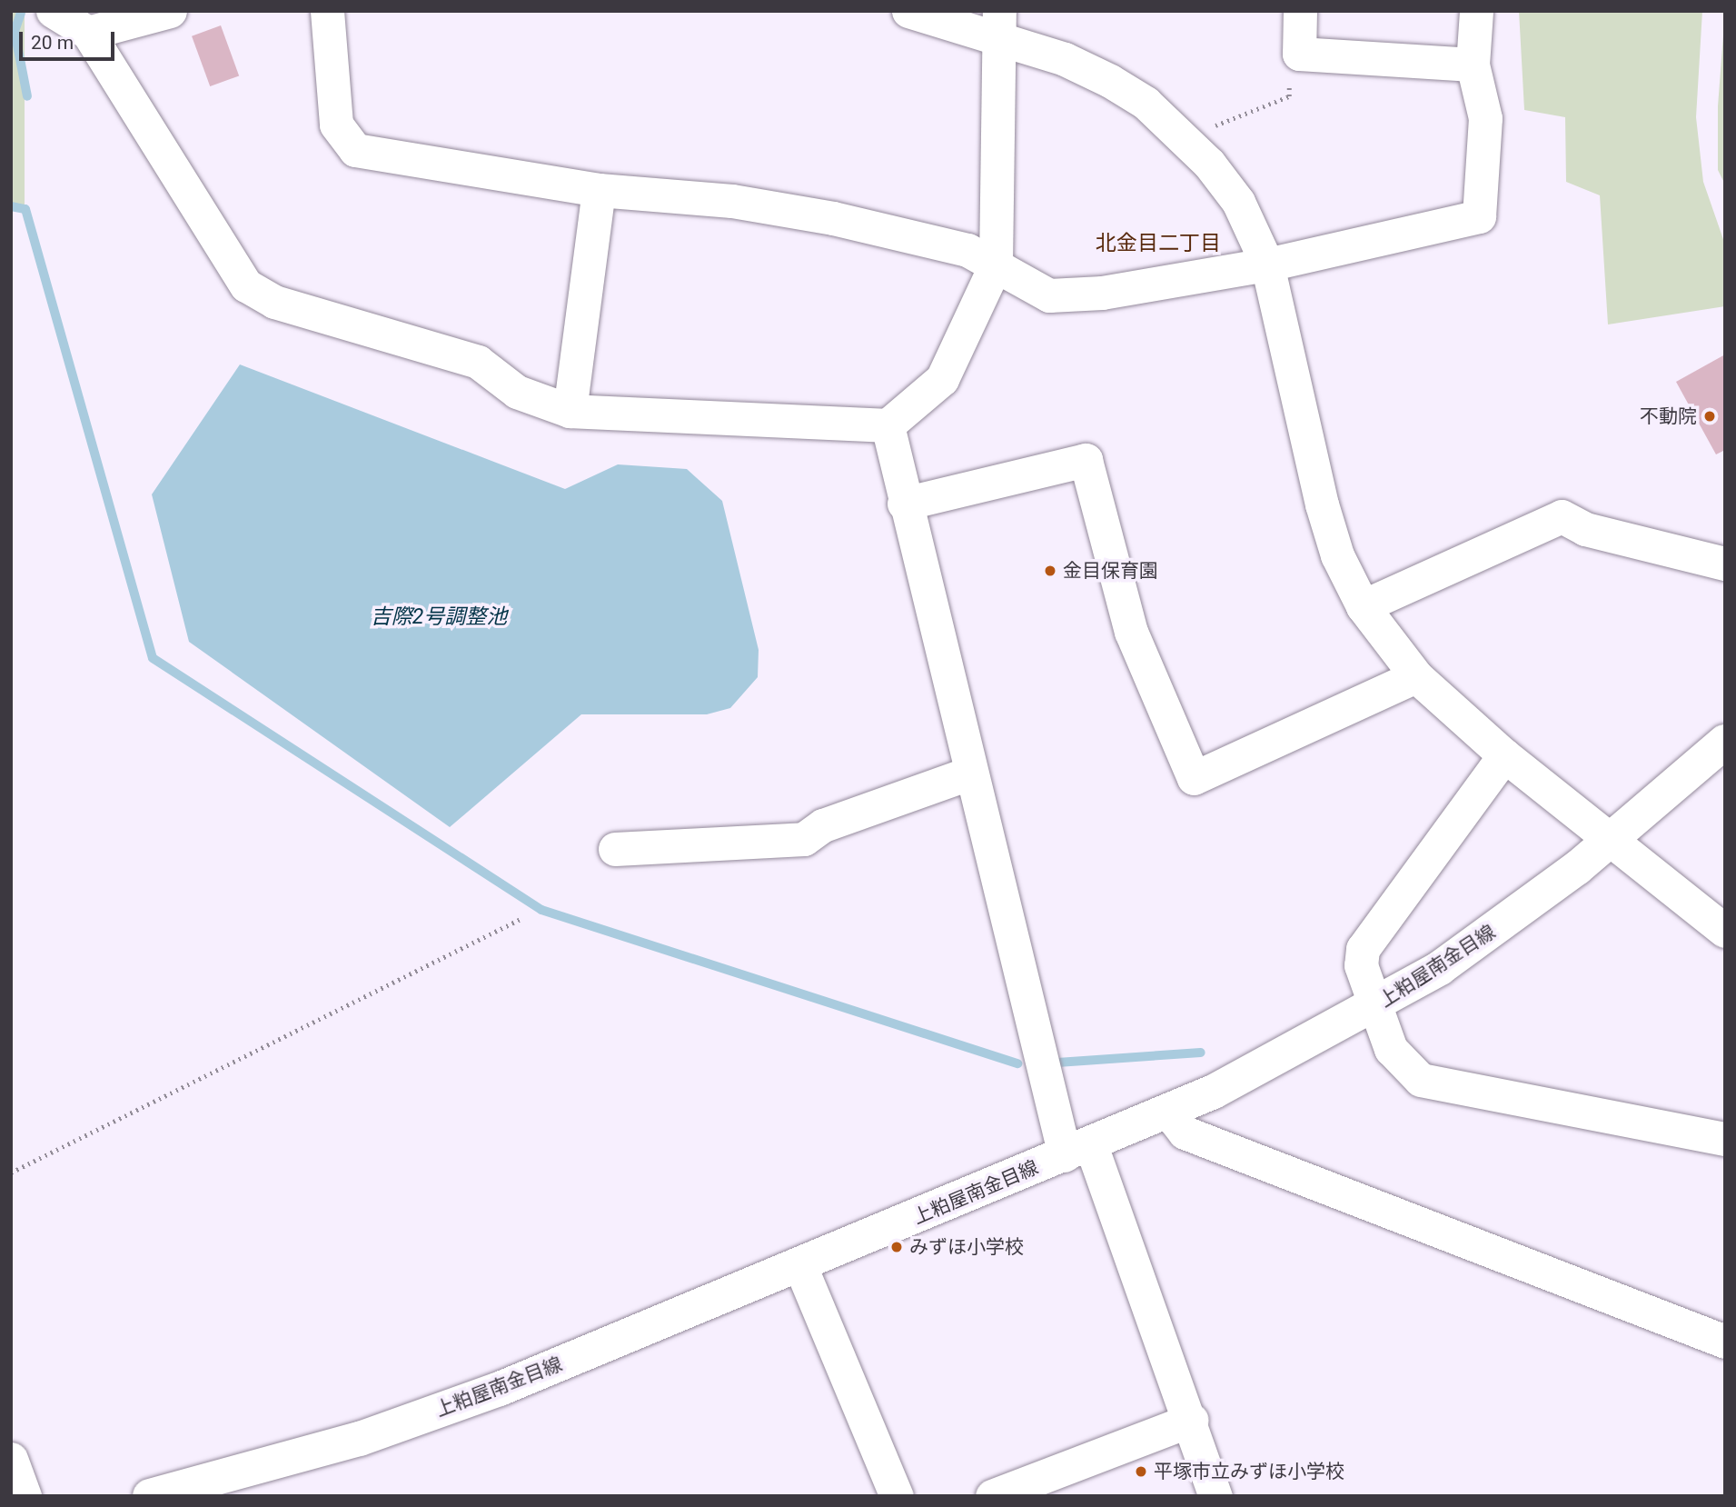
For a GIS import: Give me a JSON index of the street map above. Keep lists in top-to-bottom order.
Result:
{
  "streets": {
    "main road": ["上粕屋南金目線"]
  },
  "districts": ["北金目二丁目"],
  "water": ["吉際2号調整池"],
  "places": [
    "不動院",
    "金目保育園",
    "みずほ小学校",
    "平塚市立みずほ小学校"
  ],
  "scale_bar": "20 m"
}
